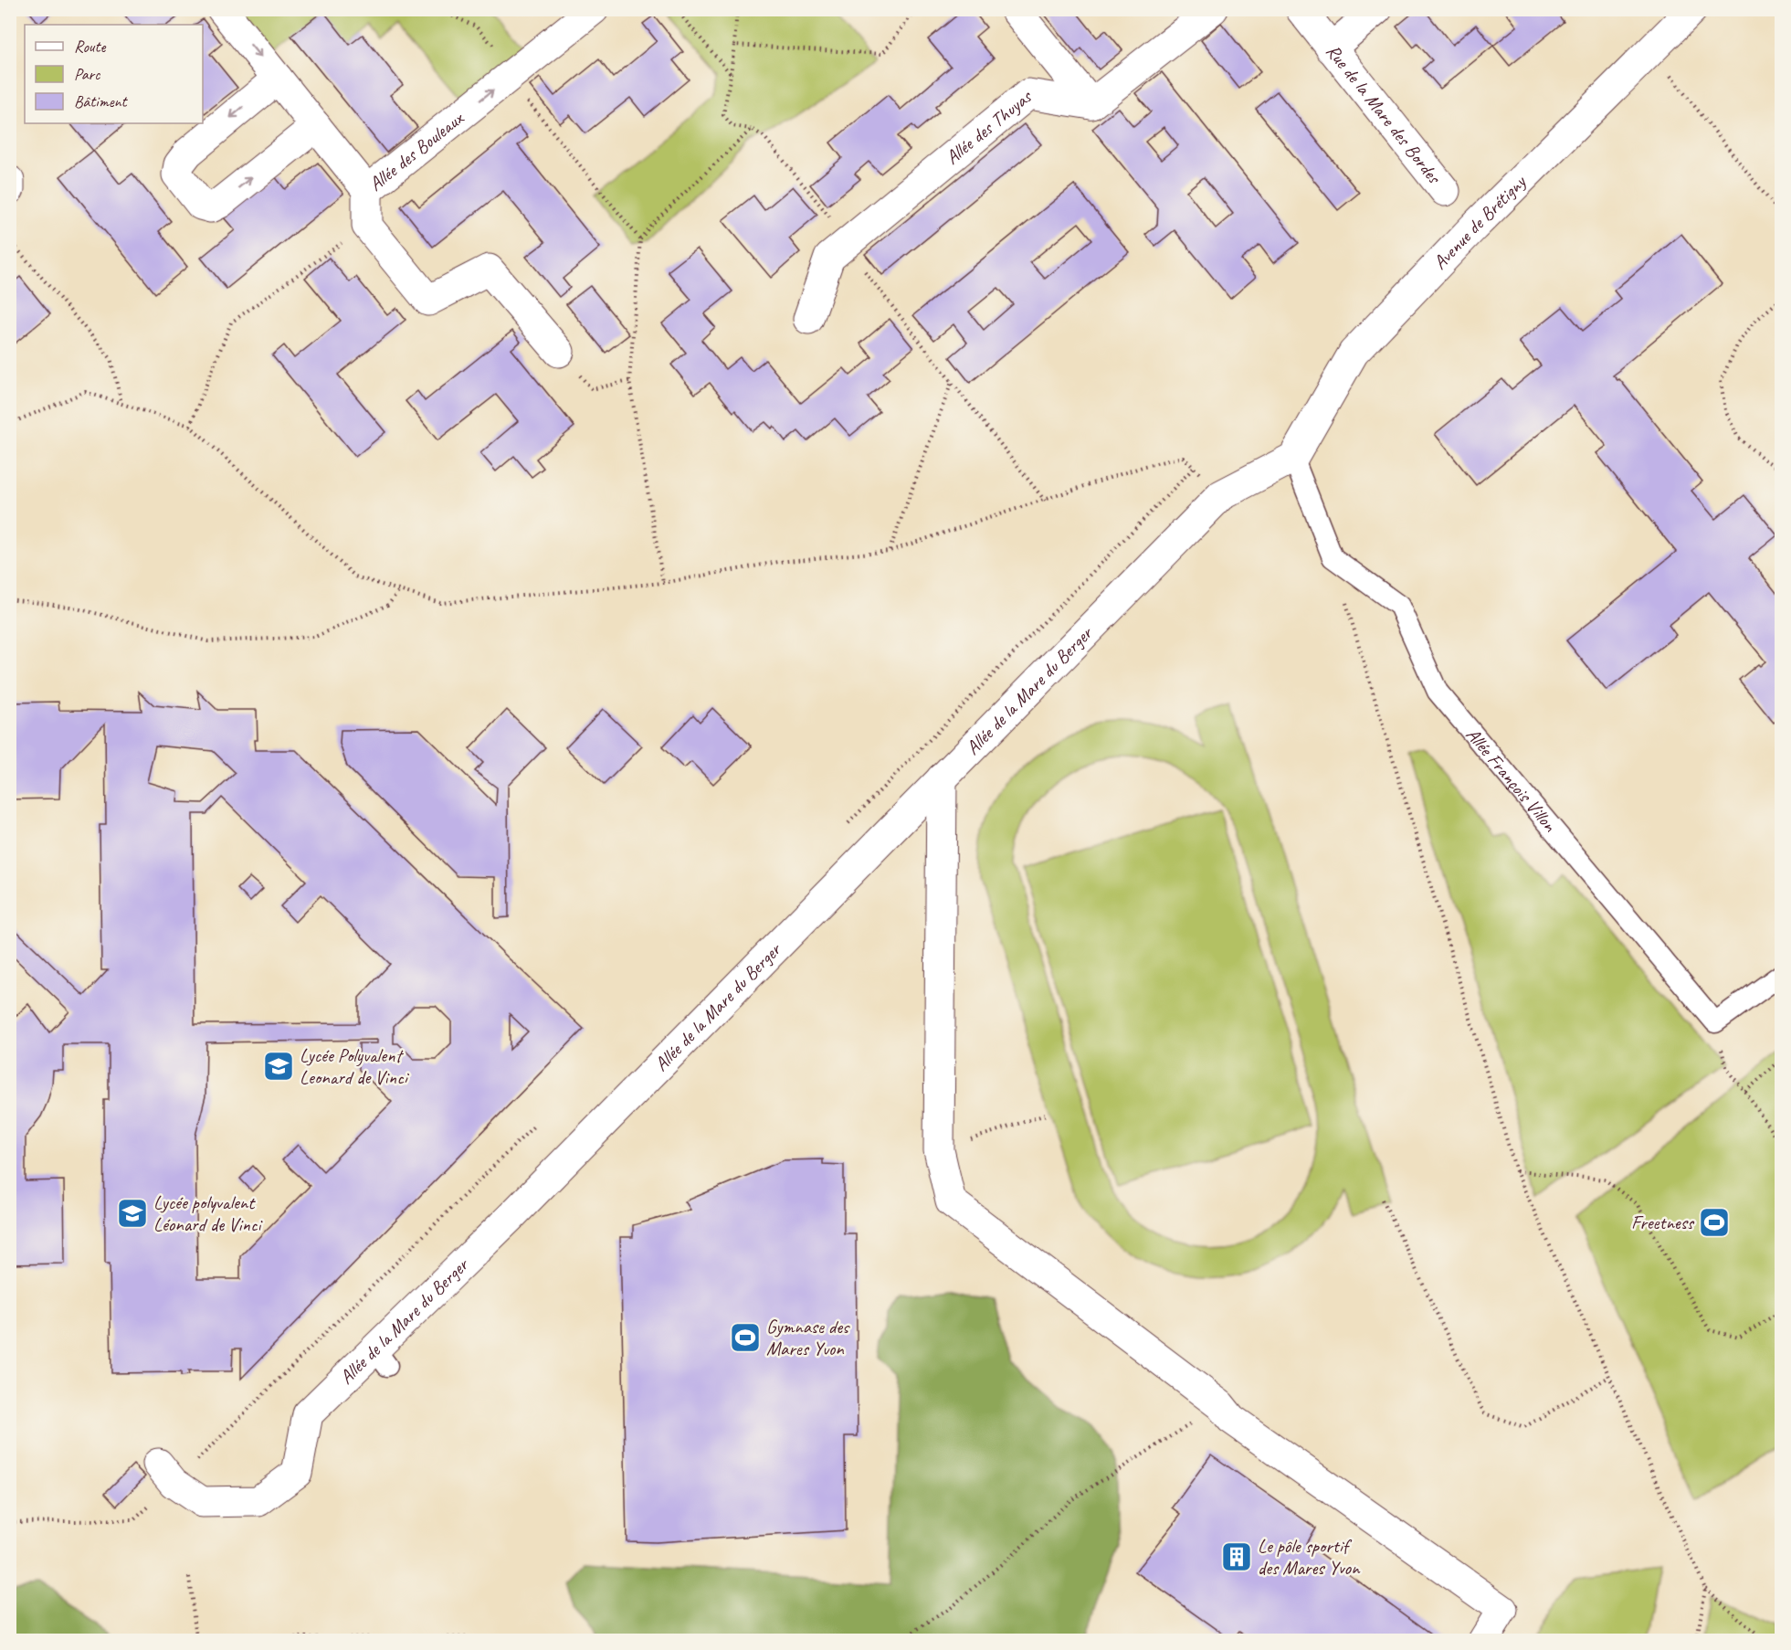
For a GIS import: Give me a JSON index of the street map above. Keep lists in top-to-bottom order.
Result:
{
  "streets": {
    "street": [
      "Rue de la Mare des Bordes",
      "Allée des Thuyas",
      "Allée des Bouleaux",
      "Avenue de Brétigny",
      "Allée de la Mare du Berger"
    ],
    "lane": ["Allée François Villon"]
  },
  "crossings": [
    ["Avenue de Brétigny", "Allée de la Mare du Berger"]
  ],
  "places": {
    "school or university": ["Lycée Polyvalent Leonard de Vinci", "Lycée polyvalent Léonard de Vinci"],
    "sports": ["Freetness", "Gymnase des Mares Yvon"],
    "building": ["Le pôle sportif des Mares Yvon"]
  },
  "legend": ["Route", "Parc", "Bâtiment"]
}
